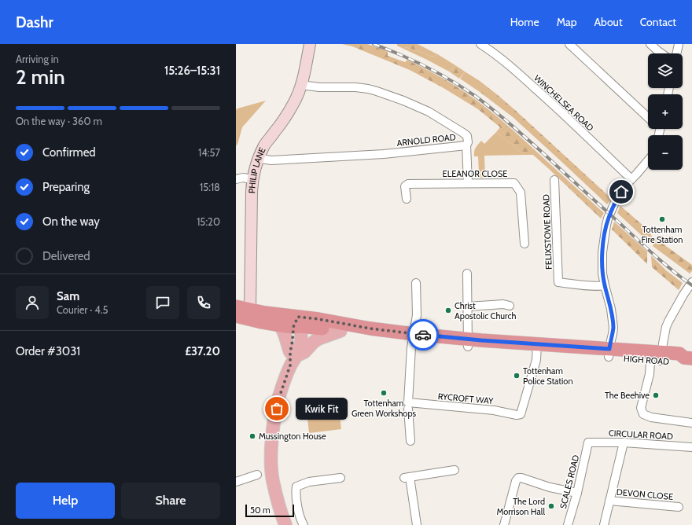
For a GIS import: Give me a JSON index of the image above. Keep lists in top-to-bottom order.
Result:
{
  "streets": {
    "highway": ["HIGH ROAD"],
    "main road": ["PHILIP LANE"],
    "street": [
      "WINCHELSEA ROAD",
      "ARNOLD ROAD",
      "ELEANOR CLOSE",
      "FELIXSTOWE ROAD",
      "RYCROFT WAY",
      "CIRCULAR ROAD",
      "SCALES ROAD",
      "DEVON CLOSE"
    ]
  },
  "crossings": [
    ["ARNOLD ROAD", "PHILIP LANE"],
    ["PHILIP LANE", "HIGH ROAD"],
    ["HIGH ROAD", "RYCROFT WAY"],
    ["CIRCULAR ROAD", "SCALES ROAD"],
    ["CIRCULAR ROAD", "DEVON CLOSE"]
  ],
  "places": [
    "Tottenham Fire Station",
    "Christ Apostolic Church",
    "Tottenham Police Station",
    "Tottenham Green Workshops",
    "The Beehive",
    "Kwik Fit",
    "Mussington House",
    "The Lord Morrison Hall"
  ],
  "scale_bar": "50 m",
  "page": {
    "header": "Dashr",
    "nav": [
      "Home",
      "Map",
      "About",
      "Contact"
    ],
    "heading": ["2 min", "Arriving in", "15:26–15:31"],
    "panel": [
      "Sam",
      "Courier · 4.5",
      "Order #3031",
      "£37.20"
    ],
    "map_buttons": ["+", "−"],
    "bar": "On the way · 360 m",
    "list": [
      ["Confirmed", "14:57"],
      ["Preparing", "15:18"],
      ["On the way", "15:20"],
      "Delivered"
    ],
    "bubble": "Kwik Fit",
    "buttons": ["Help", "Share"],
    "scale": "50 m"
  }
}
